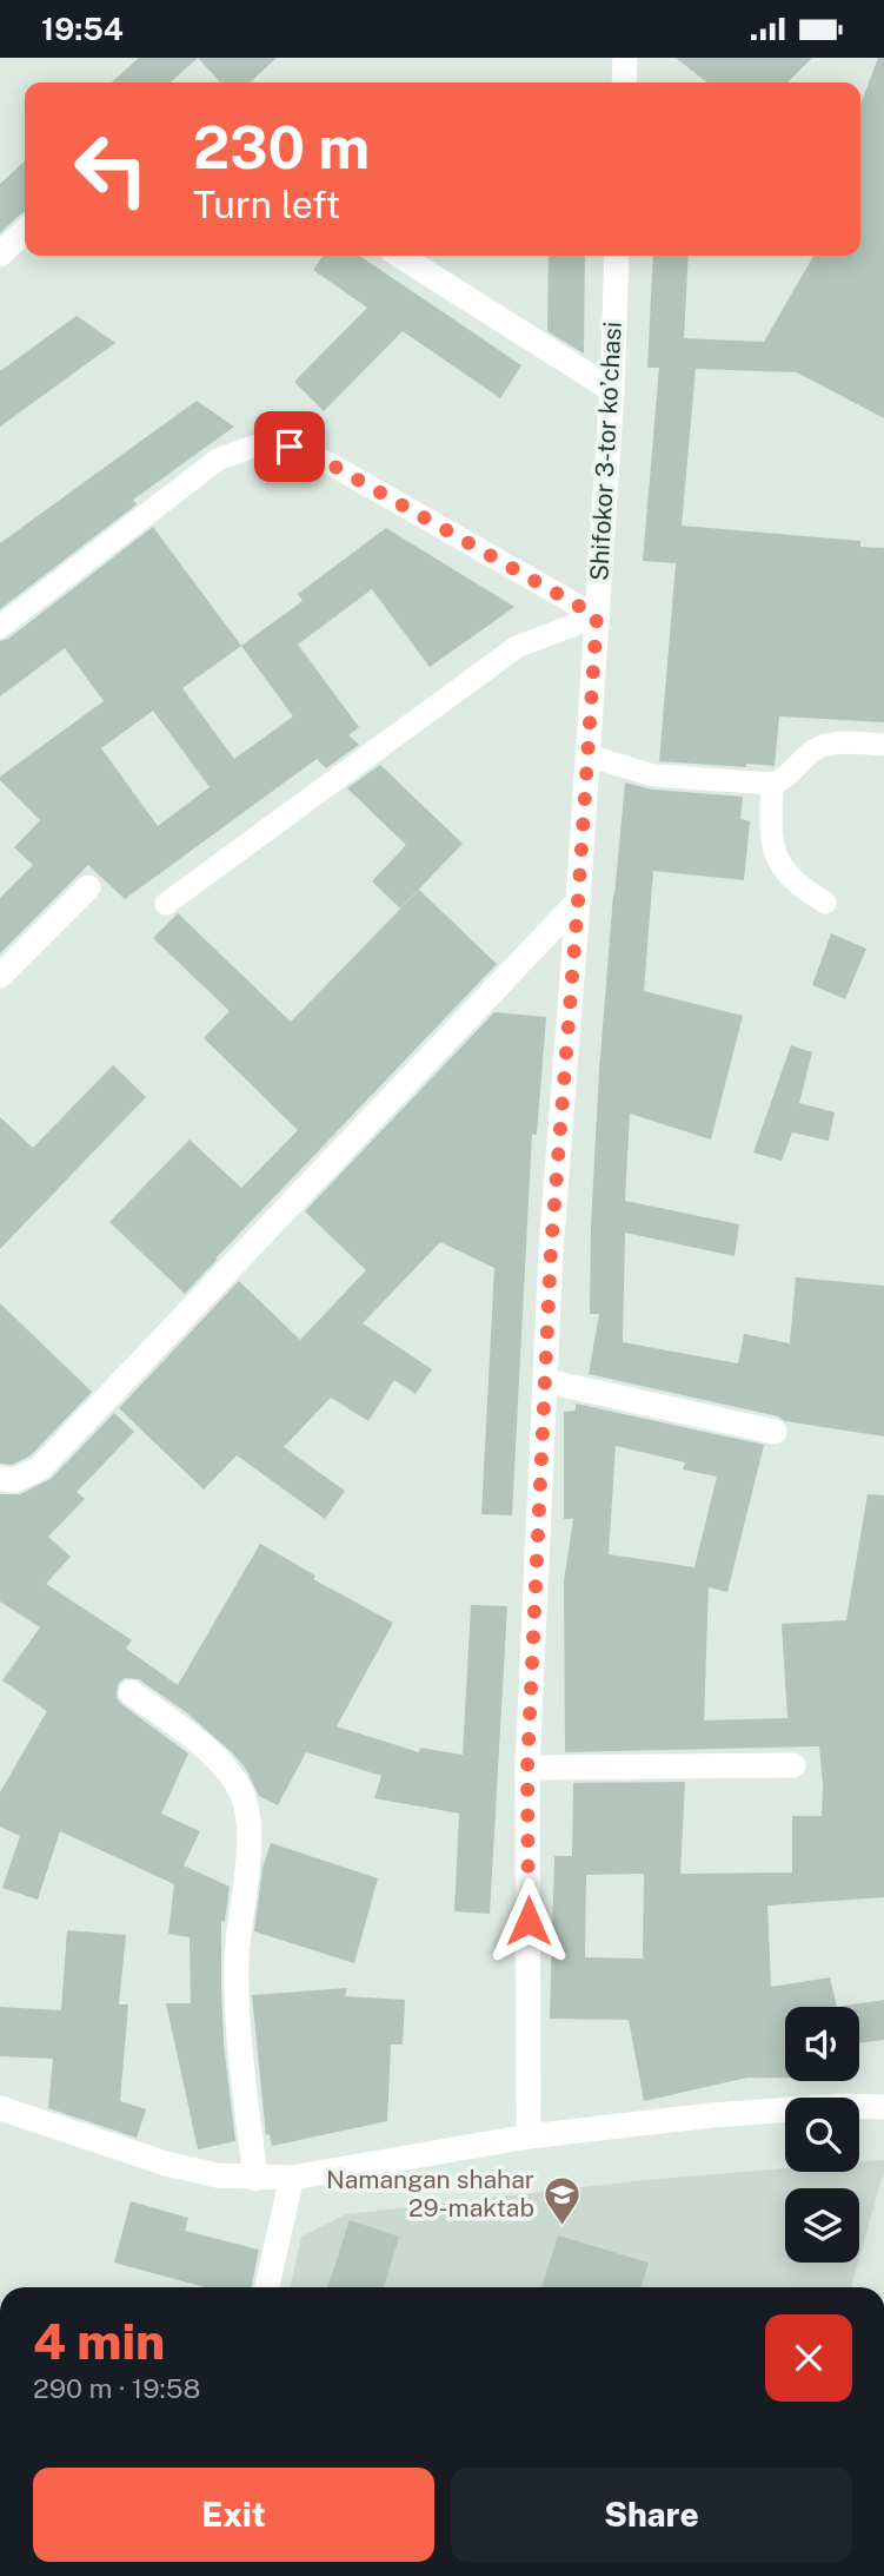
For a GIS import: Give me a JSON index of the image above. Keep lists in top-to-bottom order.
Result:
{
  "streets": {
    "street": ["Shifokor 3-tor koʼchasi"]
  },
  "places": {
    "school or university": ["Namangan shahar 29-maktab"]
  },
  "page": {
    "status": "19:54",
    "turn": ["230 m", "Turn left"],
    "heading": ["4 min", "290 m · 19:58"],
    "buttons": ["Exit", "Share"]
  }
}
